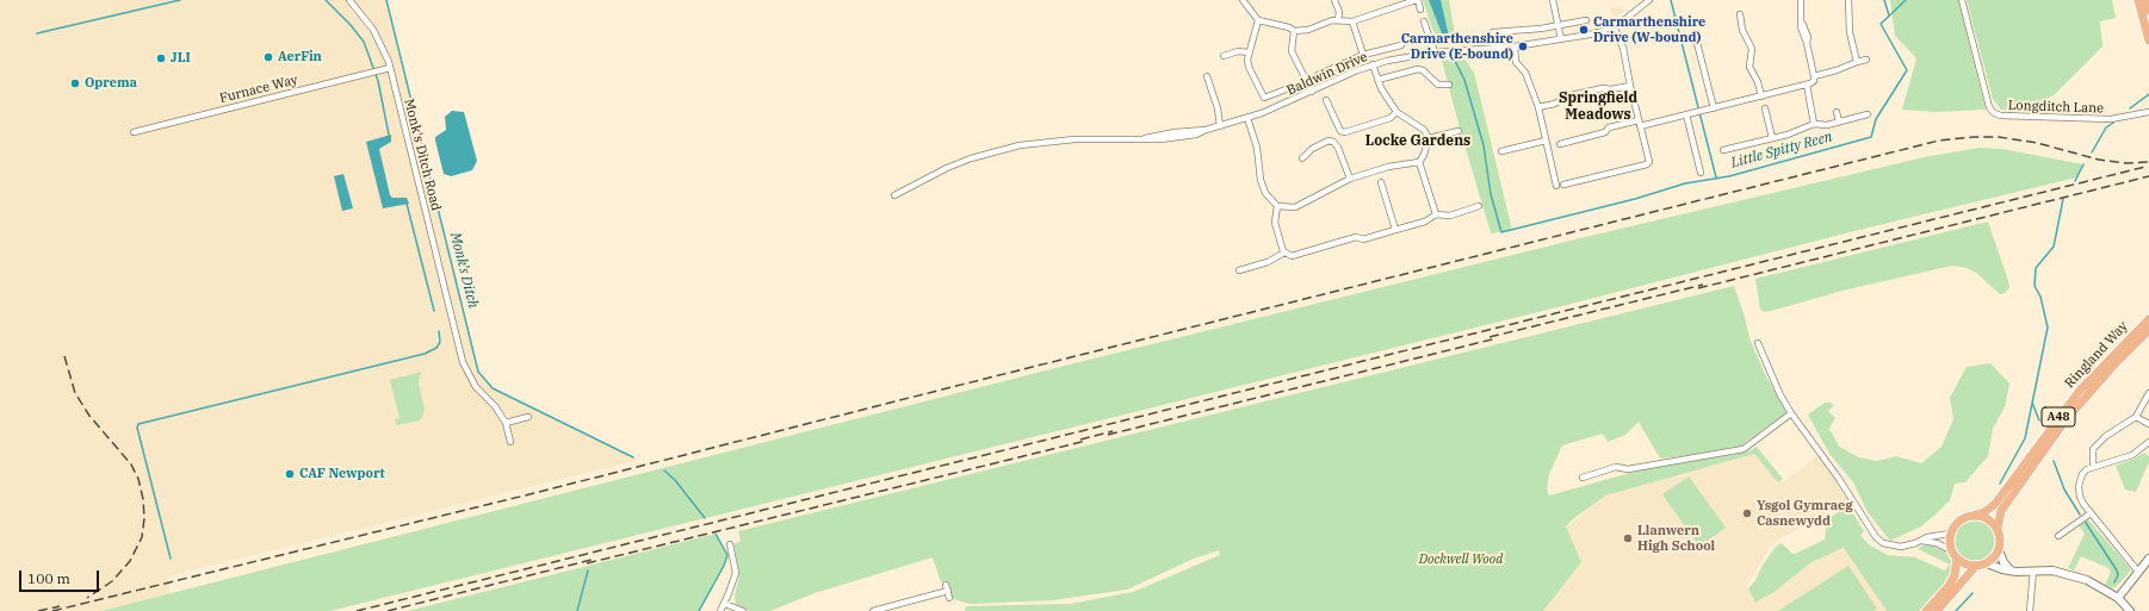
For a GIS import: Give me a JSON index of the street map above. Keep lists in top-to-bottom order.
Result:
{
  "streets": {
    "main road": ["Ringland Way", "A48"],
    "street": [
      "Baldwin Drive",
      "Furnace Way",
      "Longditch Lane",
      "Monk's Ditch Road"
    ]
  },
  "crossings": [
    ["Furnace Way", "Monk's Ditch Road"]
  ],
  "districts": ["Springfield Meadows", "Locke Gardens"],
  "water": ["Little Spitty Reen", "Monk's Ditch"],
  "parks": ["Dockwell Wood"],
  "places": [
    "Carmarthenshire Drive (W-bound)",
    "Carmarthenshire Drive (E-bound)",
    "AerFin",
    "JLI",
    "Oprema",
    "CAF Newport",
    "Ysgol Gymraeg Casnewydd",
    "Llanwern High School"
  ],
  "scale_bar": "100 m"
}
